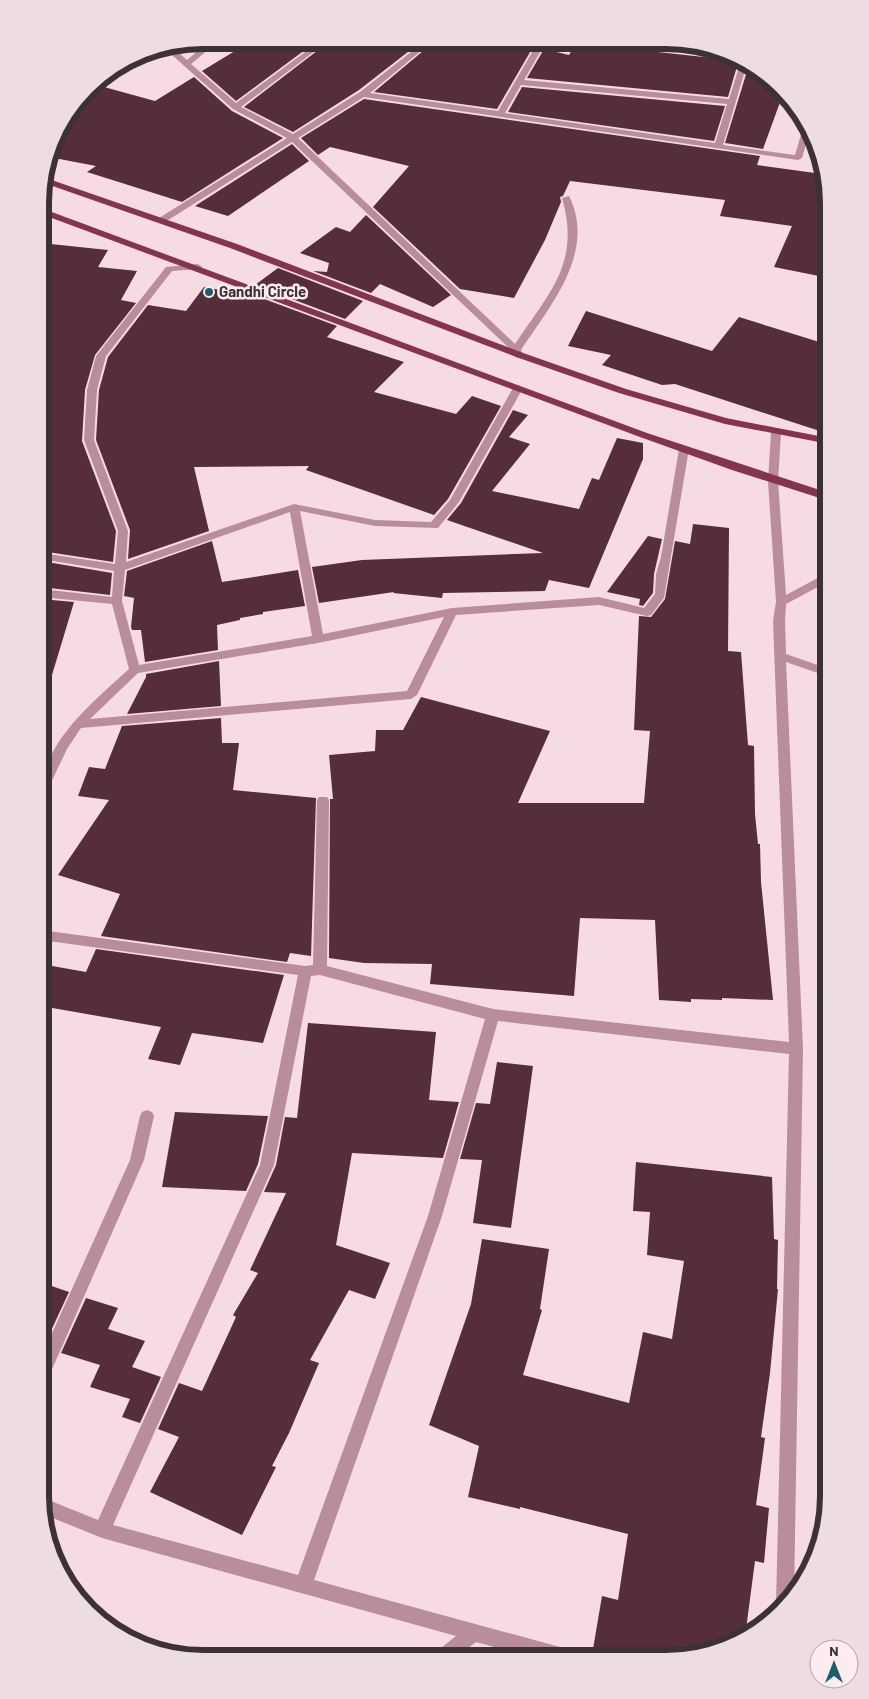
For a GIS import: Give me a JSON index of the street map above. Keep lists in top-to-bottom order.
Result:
{
  "places": ["Gandhi Circle"],
  "north": "top"
}
